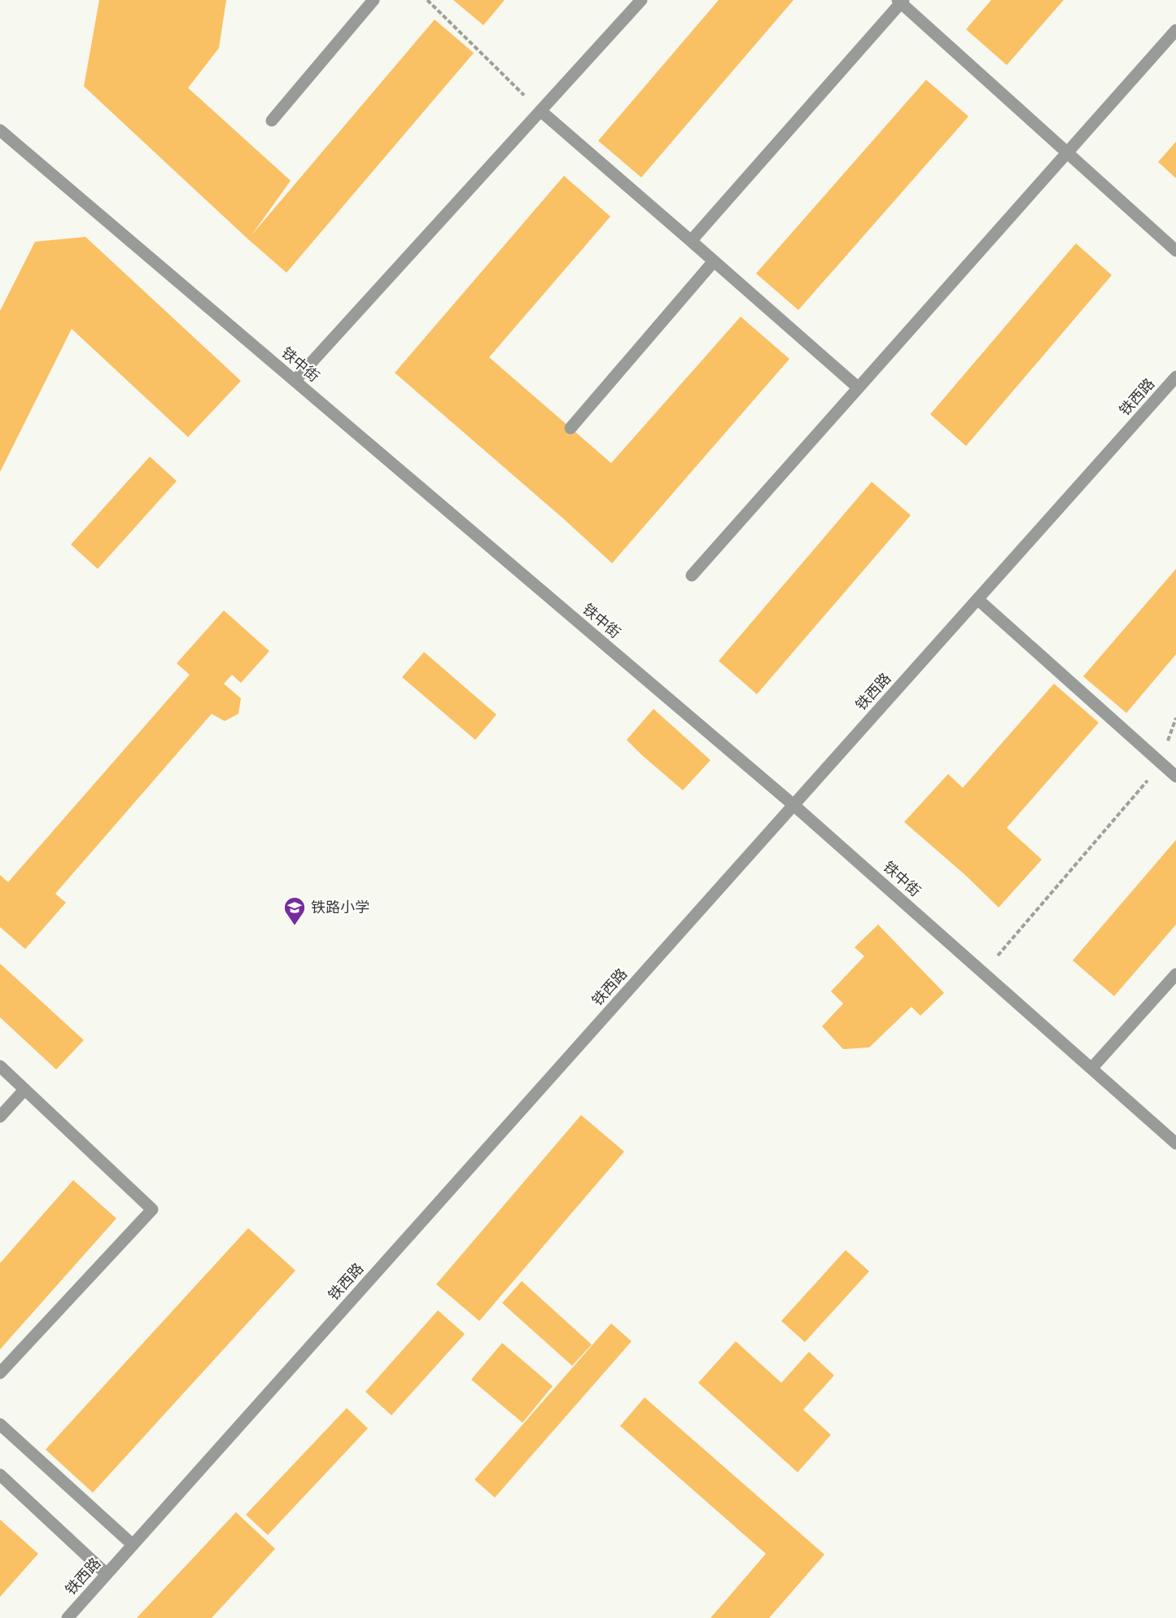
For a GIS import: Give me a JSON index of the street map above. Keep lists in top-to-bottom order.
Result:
{
  "streets": {
    "street": ["铁中街", "铁西路"]
  },
  "crossings": [
    ["铁中街", "铁西路"]
  ],
  "places": {
    "school or university": ["铁路小学"]
  }
}
